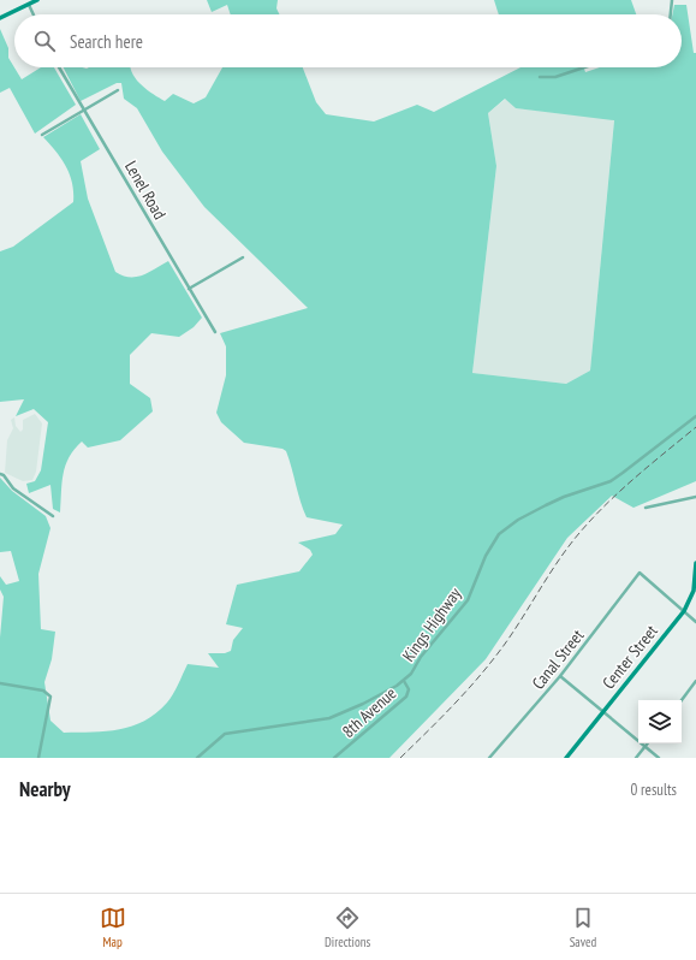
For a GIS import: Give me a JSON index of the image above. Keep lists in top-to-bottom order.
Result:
{
  "streets": {
    "main road": ["Center Street"],
    "street": [
      "Lenel Road",
      "Kings Highway",
      "Canal Street",
      "8th Avenue"
    ]
  },
  "crossings": [
    ["Kings Highway", "8th Avenue"],
    ["Center Street", "Canal Street"]
  ],
  "page": {
    "search": "Search here",
    "heading": ["Nearby", "0 results"],
    "nav": ["Map", "Directions", "Saved"]
  }
}
